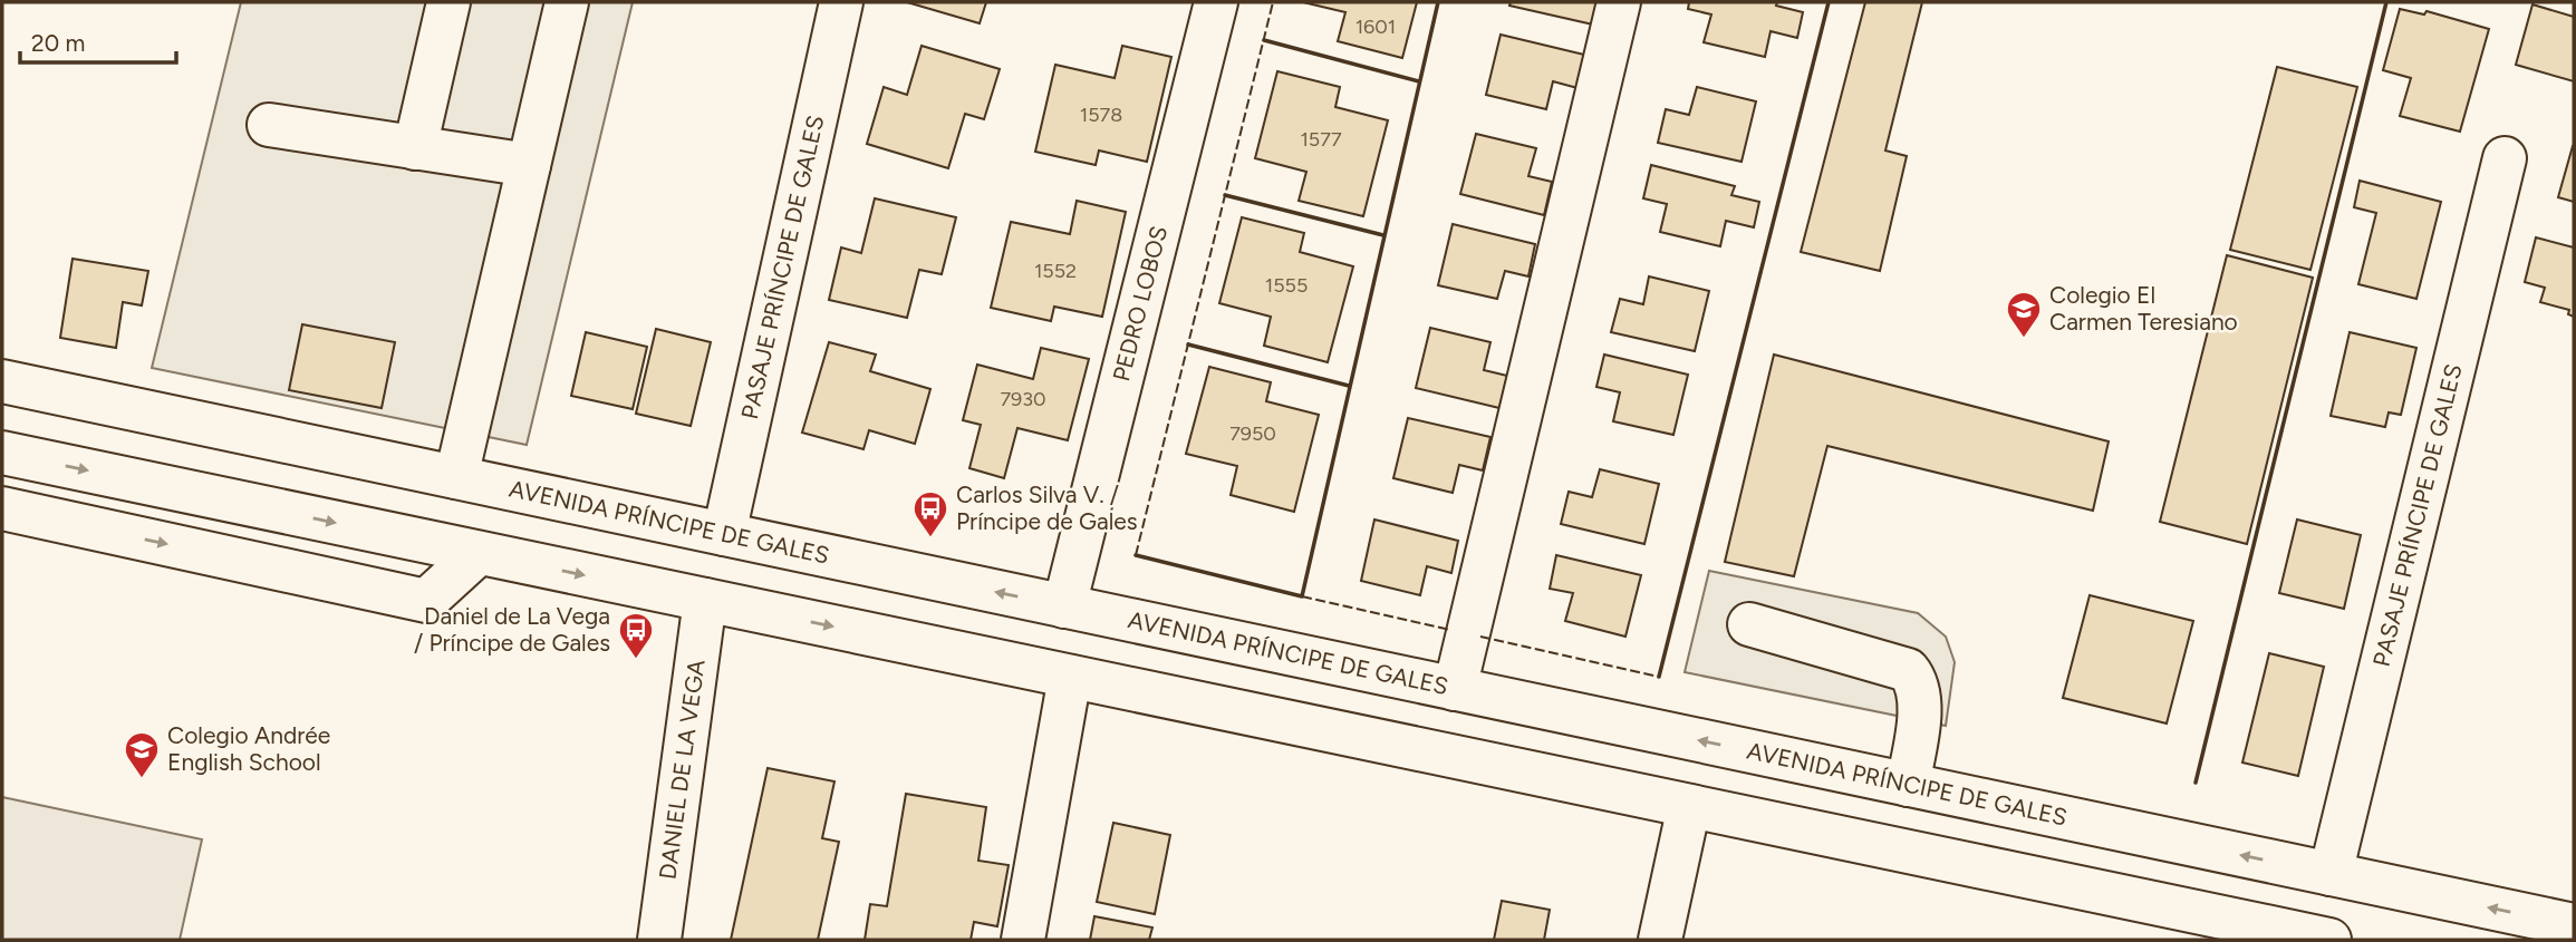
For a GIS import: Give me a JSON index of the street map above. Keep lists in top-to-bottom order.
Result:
{
  "streets": {
    "main road": [
      "PASAJE PRÍNCIPE DE GALES",
      "PEDRO LOBOS",
      "AVENIDA PRÍNCIPE DE GALES",
      "DANIEL DE LA VEGA"
    ]
  },
  "crossings": [
    ["PASAJE PRÍNCIPE DE GALES", "AVENIDA PRÍNCIPE DE GALES"],
    ["PEDRO LOBOS", "AVENIDA PRÍNCIPE DE GALES"]
  ],
  "places": {
    "school or university": ["Colegio El Carmen Teresiano", "Colegio Andrée English School"],
    "bus stop": ["Carlos Silva V. / Príncipe de Gales", "Daniel de La Vega / Príncipe de Gales"]
  },
  "house_numbers": [
    "1601",
    "1578",
    "1577",
    "1552",
    "1555",
    "7930",
    "7950"
  ],
  "scale_bar": "20 m"
}
